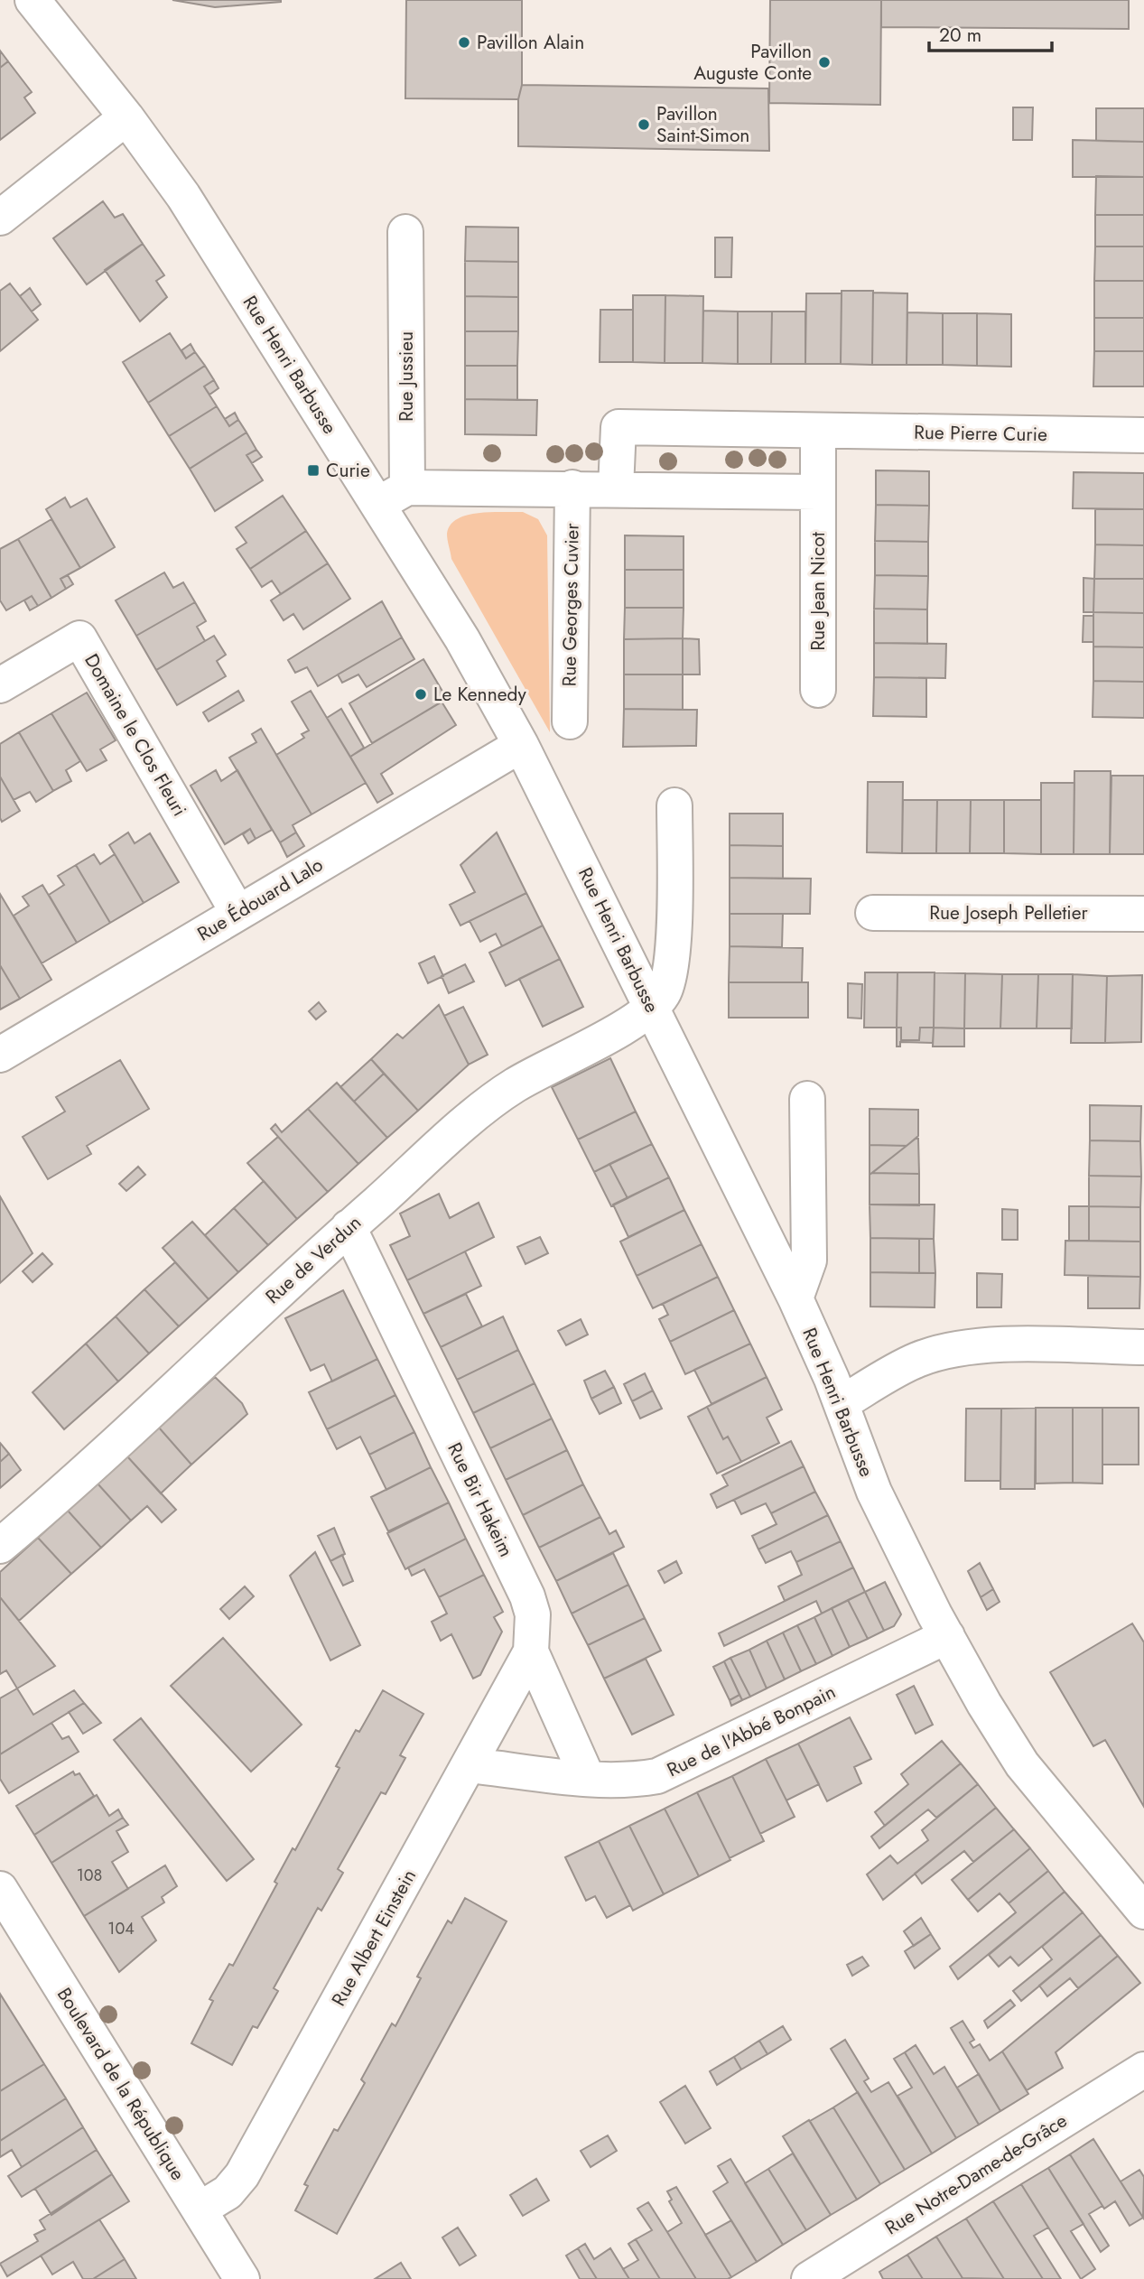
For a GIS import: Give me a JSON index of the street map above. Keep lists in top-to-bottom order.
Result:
{
  "streets": {
    "street": [
      "Rue Henri Barbusse",
      "Rue Jussieu",
      "Rue Pierre Curie",
      "Rue Jean Nicot",
      "Rue Georges Cuvier",
      "Domaine le Clos Fleuri",
      "Rue Édouard Lalo",
      "Rue Joseph Pelletier",
      "Rue de Verdun",
      "Rue Bir Hakeim",
      "Rue de l'Abbé Bonpain",
      "Rue Albert Einstein",
      "Boulevard de la République",
      "Rue Notre-Dame-de-Grâce"
    ]
  },
  "crossings": [
    ["Rue Henri Barbusse", "Rue Jussieu"],
    ["Rue Henri Barbusse", "Rue Édouard Lalo"],
    ["Rue Henri Barbusse", "Rue de Verdun"],
    ["Rue Henri Barbusse", "Rue de l'Abbé Bonpain"],
    ["Domaine le Clos Fleuri", "Rue Édouard Lalo"],
    ["Rue de Verdun", "Rue Bir Hakeim"],
    ["Rue Bir Hakeim", "Rue de l'Abbé Bonpain"],
    ["Rue Bir Hakeim", "Rue Albert Einstein"],
    ["Rue de l'Abbé Bonpain", "Rue Albert Einstein"],
    ["Rue Albert Einstein", "Boulevard de la République"]
  ],
  "places": {
    "other": [
      "Pavillon Alain",
      "Pavillon Auguste Conte",
      "Pavillon Saint-Simon",
      "Le Kennedy"
    ],
    "transit": ["Curie"]
  },
  "house_numbers": ["108", "104"],
  "scale_bar": "20 m"
}
